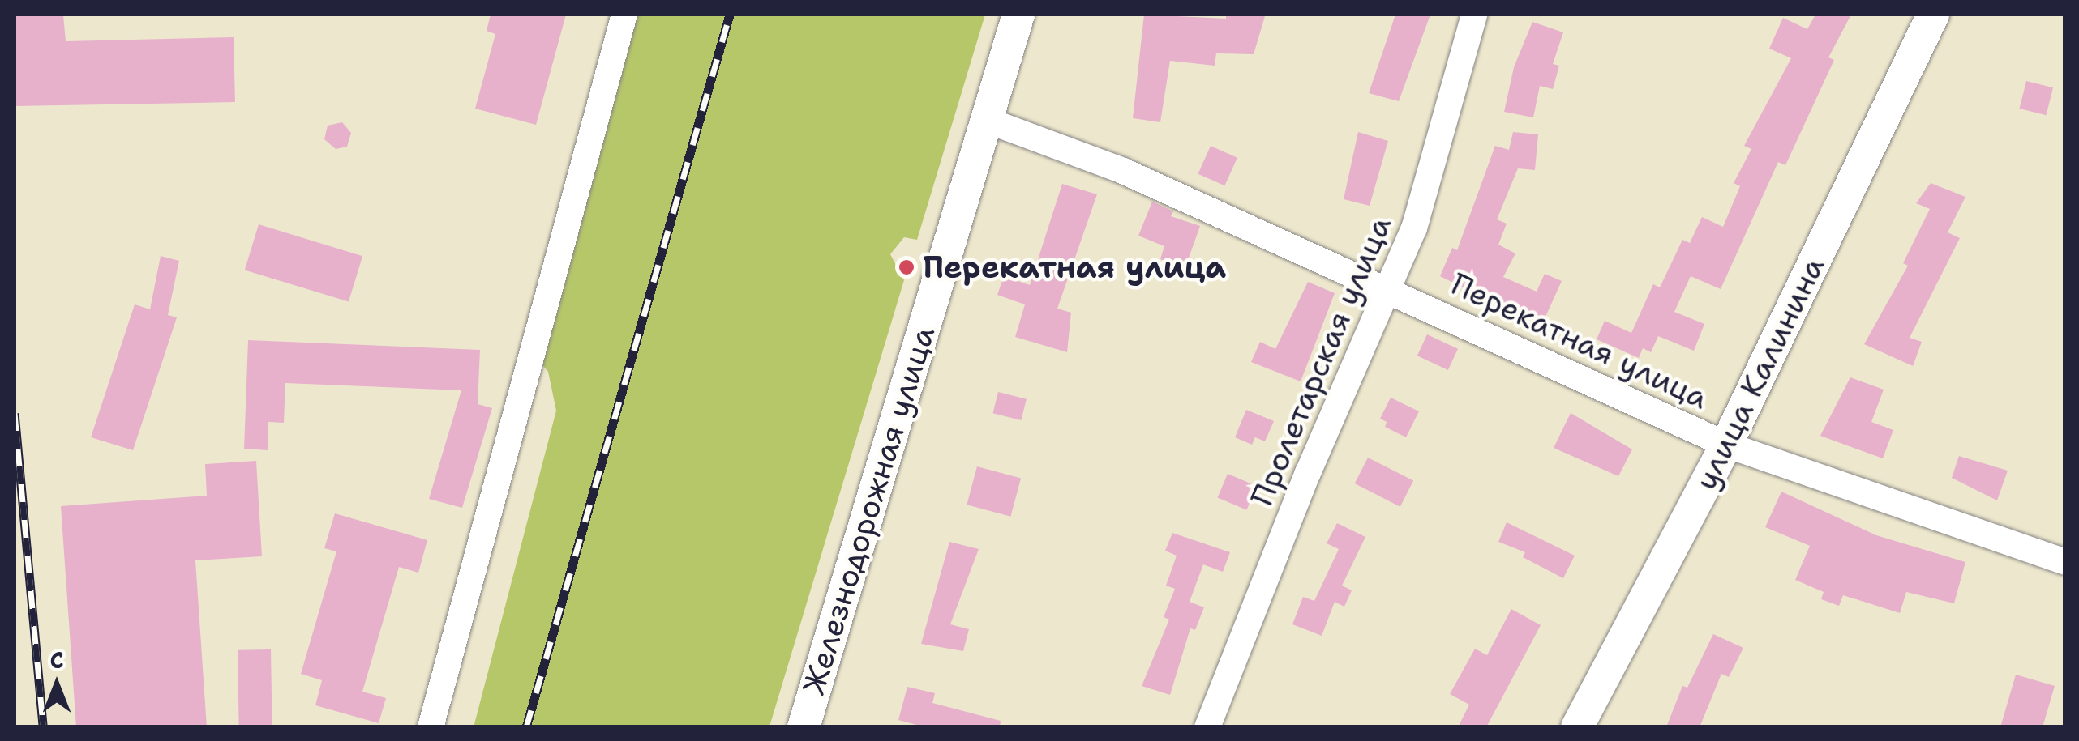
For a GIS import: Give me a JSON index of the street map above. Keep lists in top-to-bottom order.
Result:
{
  "streets": {
    "street": [
      "Перекатная улица",
      "Пролетарская улица",
      "улица Калинина",
      "Железнодорожная улица"
    ]
  },
  "crossings": [
    ["Перекатная улица", "Пролетарская улица"],
    ["Перекатная улица", "улица Калинина"],
    ["Перекатная улица", "Железнодорожная улица"]
  ],
  "places": ["Перекатная улица"],
  "north": "top"
}
